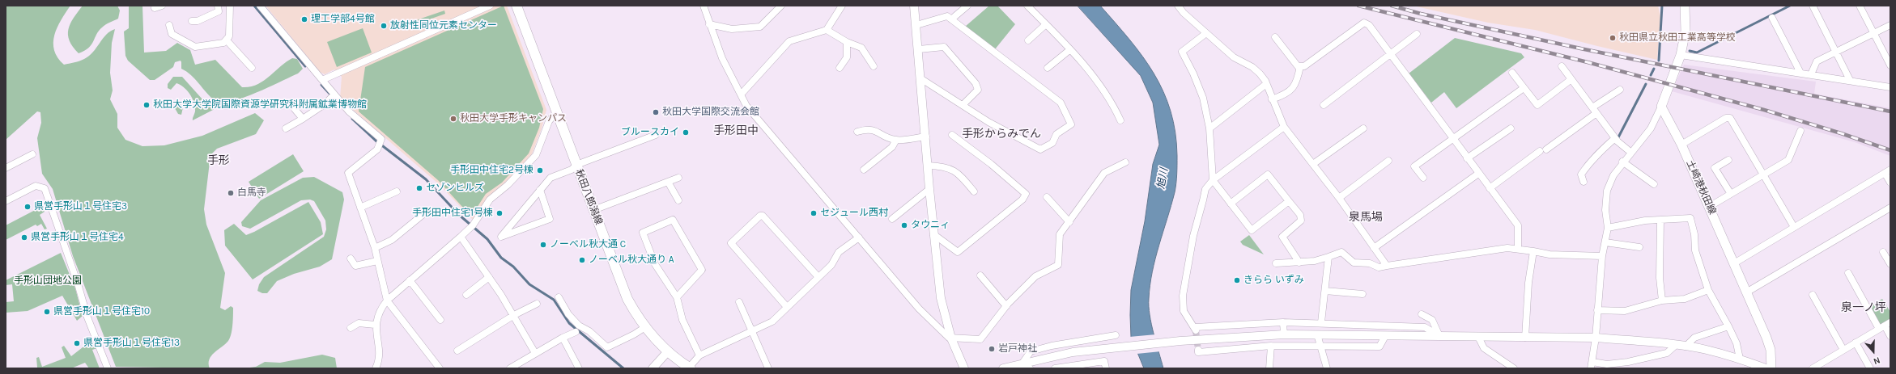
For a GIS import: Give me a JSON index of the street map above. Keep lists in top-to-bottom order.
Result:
{
  "streets": {
    "main road": ["土崎港秋田線", "秋田八郎潟線"]
  },
  "districts": [
    "手形田中",
    "手形からみでん",
    "手形",
    "泉馬場",
    "泉一ノ坪"
  ],
  "water": ["旭川"],
  "parks": ["手形山団地公園"],
  "places": [
    "理工学部4号館",
    "放射性同位元素センター",
    "秋田県立秋田工業高等学校",
    "秋田大学大学院国際資源学研究科附属鉱業博物館",
    "秋田大学国際交流会館",
    "秋田大学手形キャンパス",
    "ブルースカイ",
    "手形田中住宅2号棟",
    "セゾンヒルズ",
    "白馬寺",
    "県営手形山１号住宅3",
    "手形田中住宅1号棟",
    "セジュール西村",
    "タウニィ",
    "県営手形山１号住宅4",
    "ノーベル秋大通 C",
    "ノーベル秋大通り A",
    "きらら いずみ",
    "県営手形山１号住宅10",
    "県営手形山１号住宅13",
    "岩戸神社"
  ],
  "north": "bottom"
}
